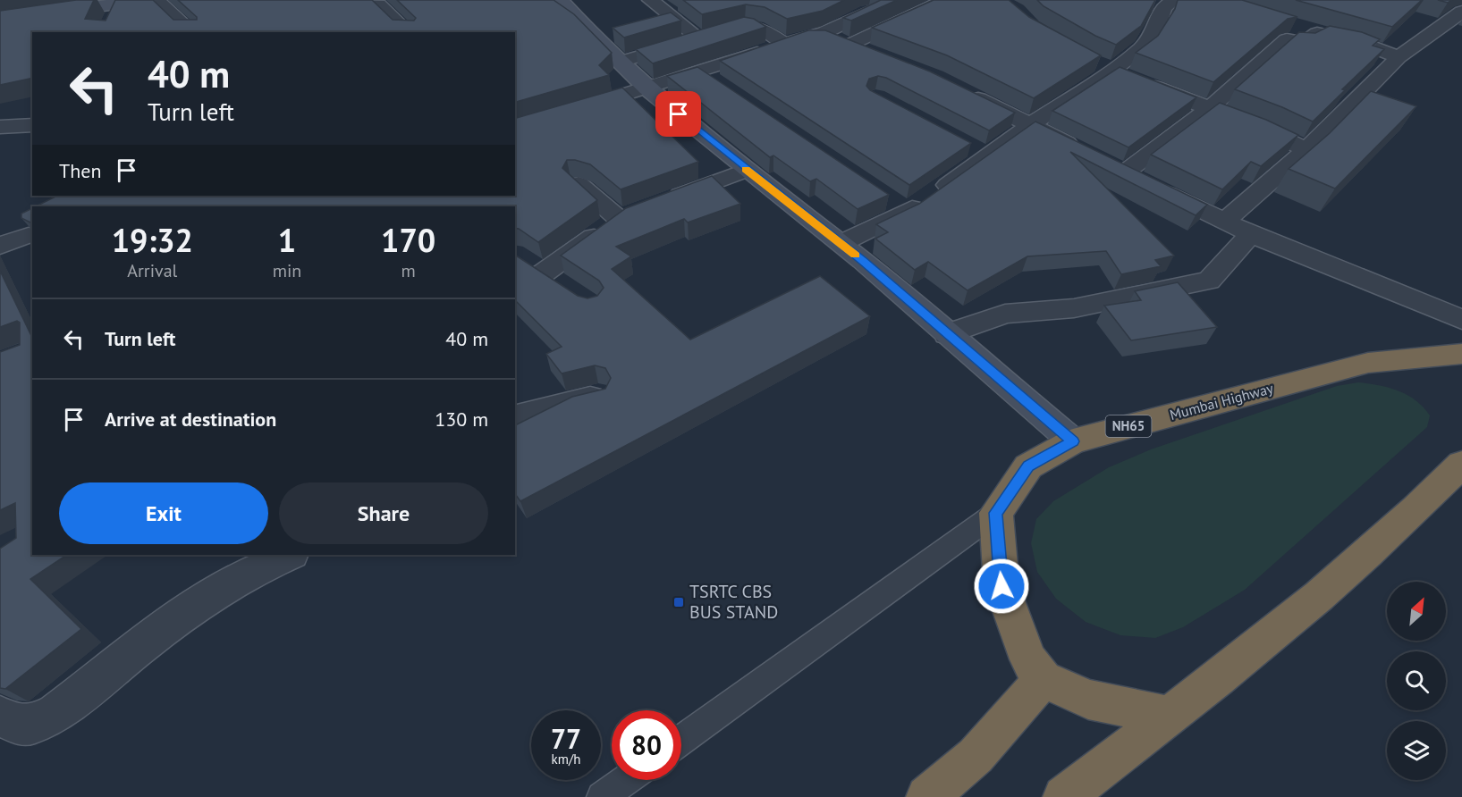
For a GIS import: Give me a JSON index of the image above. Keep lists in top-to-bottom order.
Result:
{
  "streets": {
    "highway": ["Mumbai Highway", "NH65"]
  },
  "places": {
    "transit": ["TSRTC CBS BUS STAND"]
  },
  "north": "top right",
  "page": {
    "turn": ["40 m", "Turn left"],
    "then": "Then",
    "eta": [
      "19:32",
      "Arrival",
      "1",
      "min",
      "170",
      "m"
    ],
    "list": [
      {
        "name": "Turn left",
        "value": "40 m"
      },
      {
        "name": "Arrive at destination",
        "value": "130 m"
      }
    ],
    "buttons": ["Exit", "Share"],
    "speed": "77 km/h",
    "limit": "80"
  }
}
